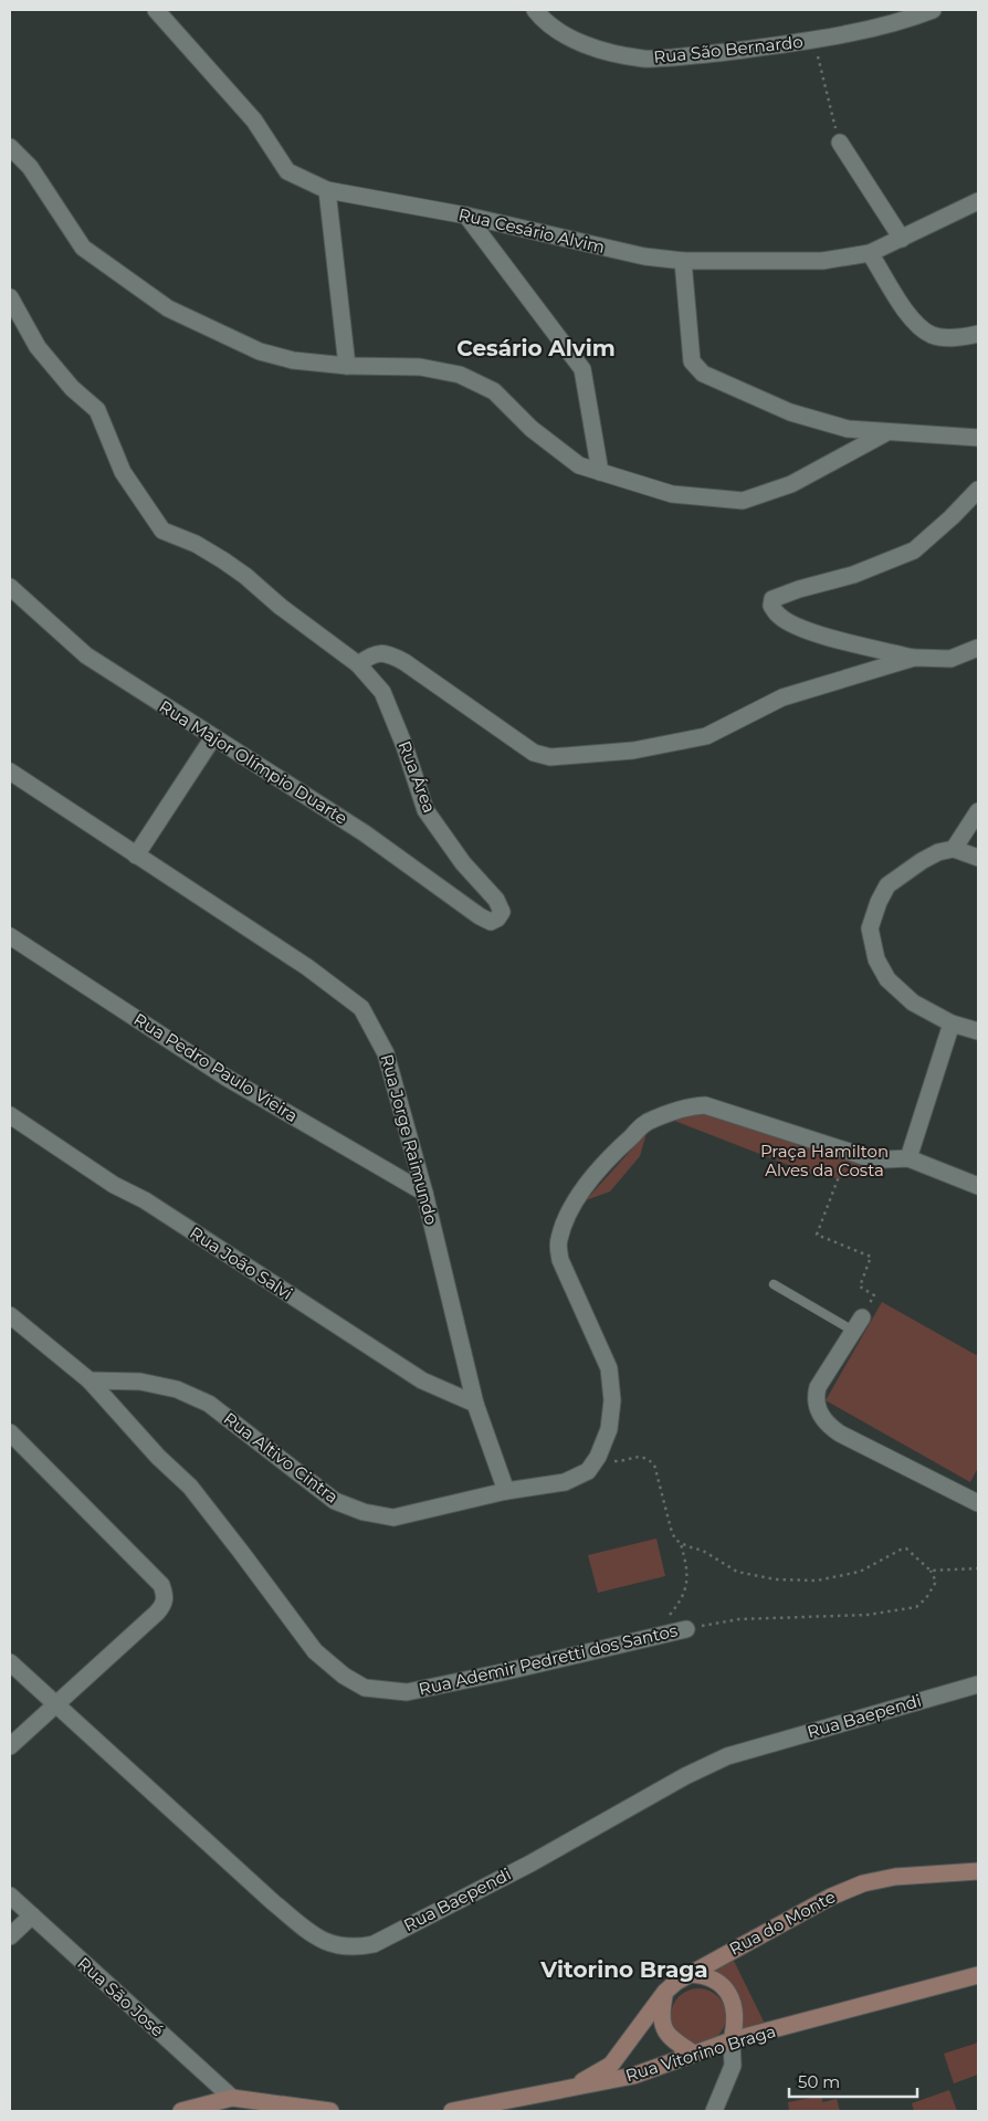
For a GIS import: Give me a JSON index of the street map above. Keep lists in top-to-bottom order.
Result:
{
  "streets": {
    "main road": ["Rua do Monte", "Rua Vitorino Braga"],
    "street": [
      "Rua São Bernardo",
      "Rua Cesário Alvim",
      "Rua Major Olímpio Duarte",
      "Rua Área",
      "Rua Pedro Paulo Vieira",
      "Rua Jorge Raimundo",
      "Rua João Salvi",
      "Rua Altivo Cintra",
      "Rua Ademir Pedretti dos Santos",
      "Rua Baependi",
      "Rua São José"
    ]
  },
  "crossings": [
    ["Rua Major Olímpio Duarte", "Rua Área"],
    ["Rua Pedro Paulo Vieira", "Rua Jorge Raimundo"],
    ["Rua Jorge Raimundo", "Rua João Salvi"],
    ["Rua Jorge Raimundo", "Rua Altivo Cintra"],
    ["Rua Altivo Cintra", "Rua Ademir Pedretti dos Santos"],
    ["Rua do Monte", "Rua Vitorino Braga"]
  ],
  "districts": ["Cesário Alvim", "Vitorino Braga"],
  "parks": ["Praça Hamilton Alves da Costa"],
  "scale_bar": "50 m"
}
